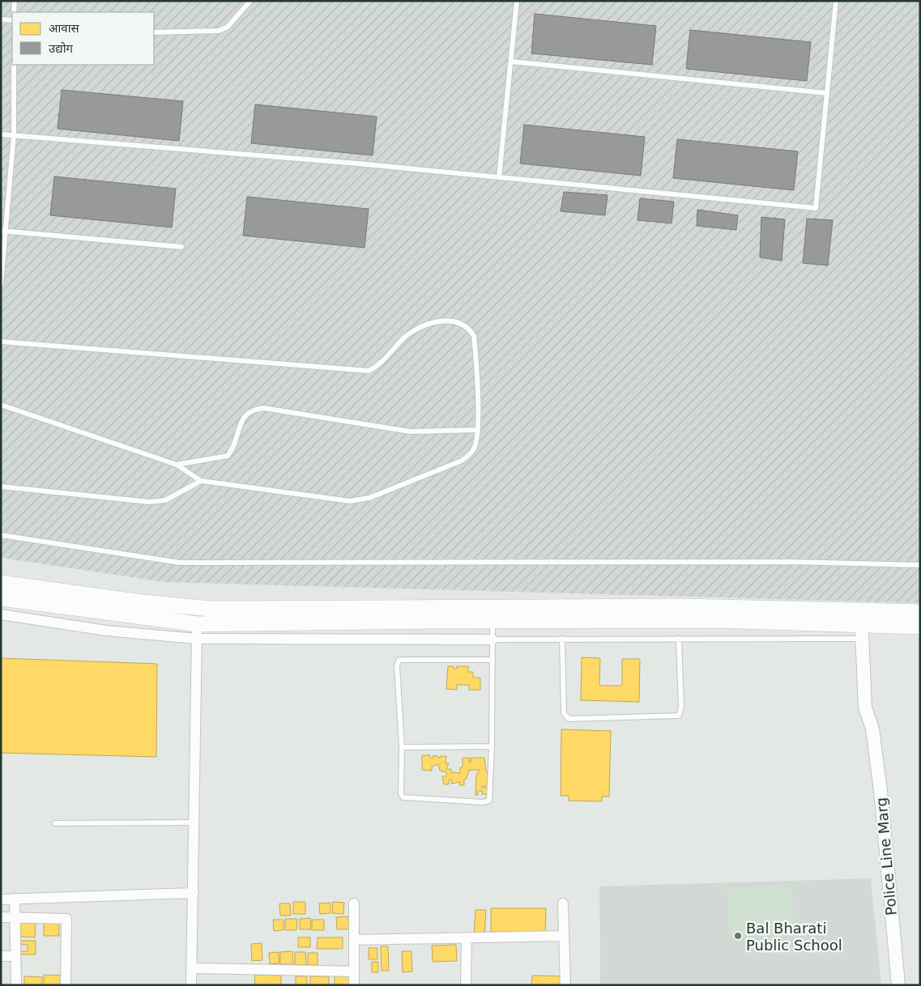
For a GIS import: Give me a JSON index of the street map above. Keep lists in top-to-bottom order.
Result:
{
  "streets": {
    "street": ["Police Line Marg"]
  },
  "places": ["Bal Bharati Public School"],
  "legend": ["आवास", "उद्योग"]
}
